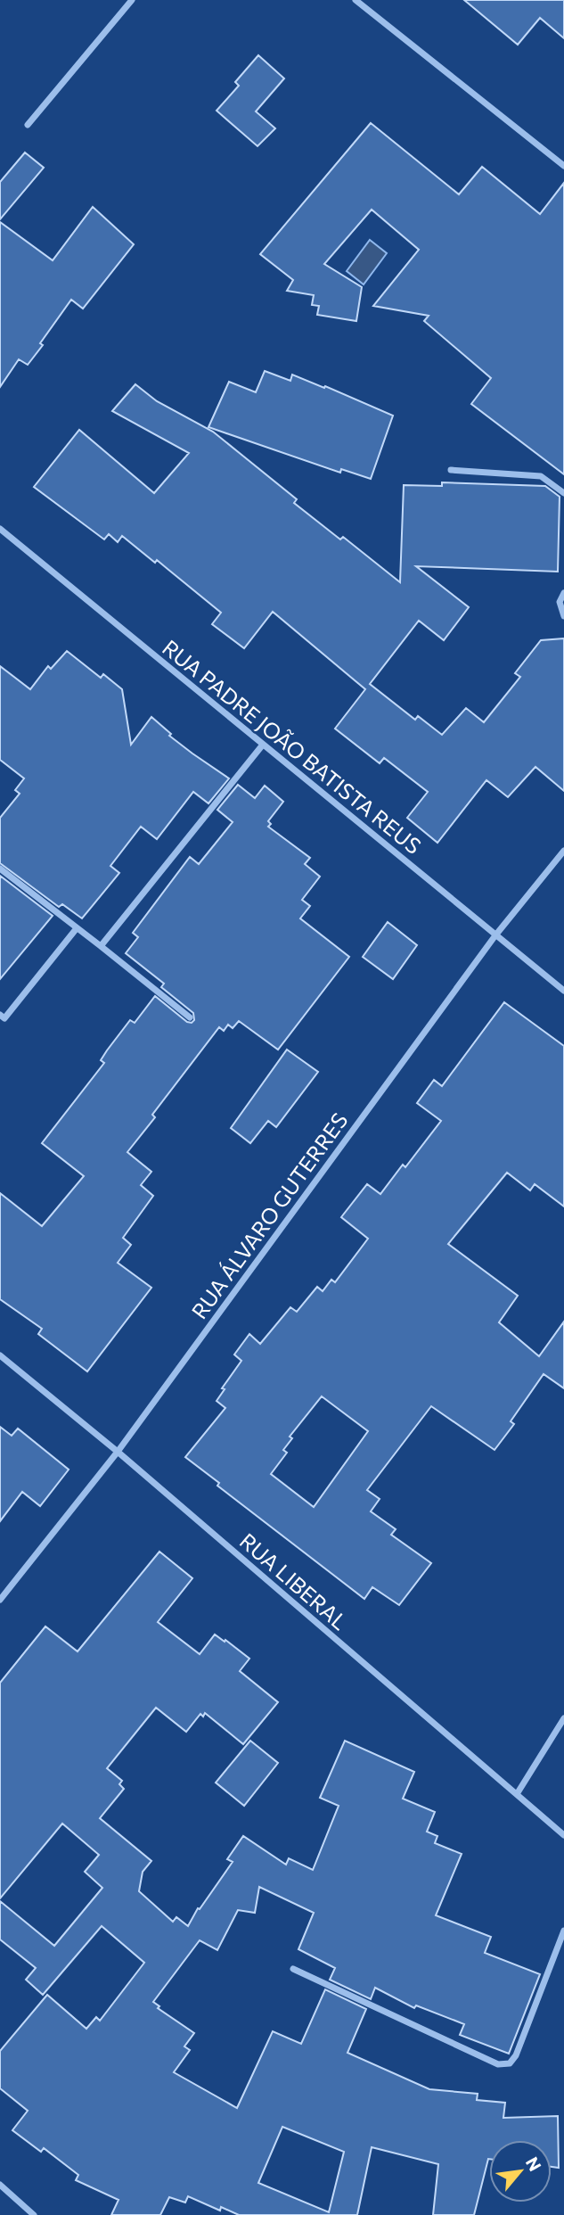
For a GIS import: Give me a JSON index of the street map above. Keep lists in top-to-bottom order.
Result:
{
  "streets": {
    "street": ["RUA PADRE JOÃO BATISTA REUS", "RUA ÁLVARO GUTERRES", "RUA LIBERAL"]
  },
  "crossings": [
    ["RUA PADRE JOÃO BATISTA REUS", "RUA ÁLVARO GUTERRES"],
    ["RUA ÁLVARO GUTERRES", "RUA LIBERAL"]
  ],
  "north": "top right"
}
